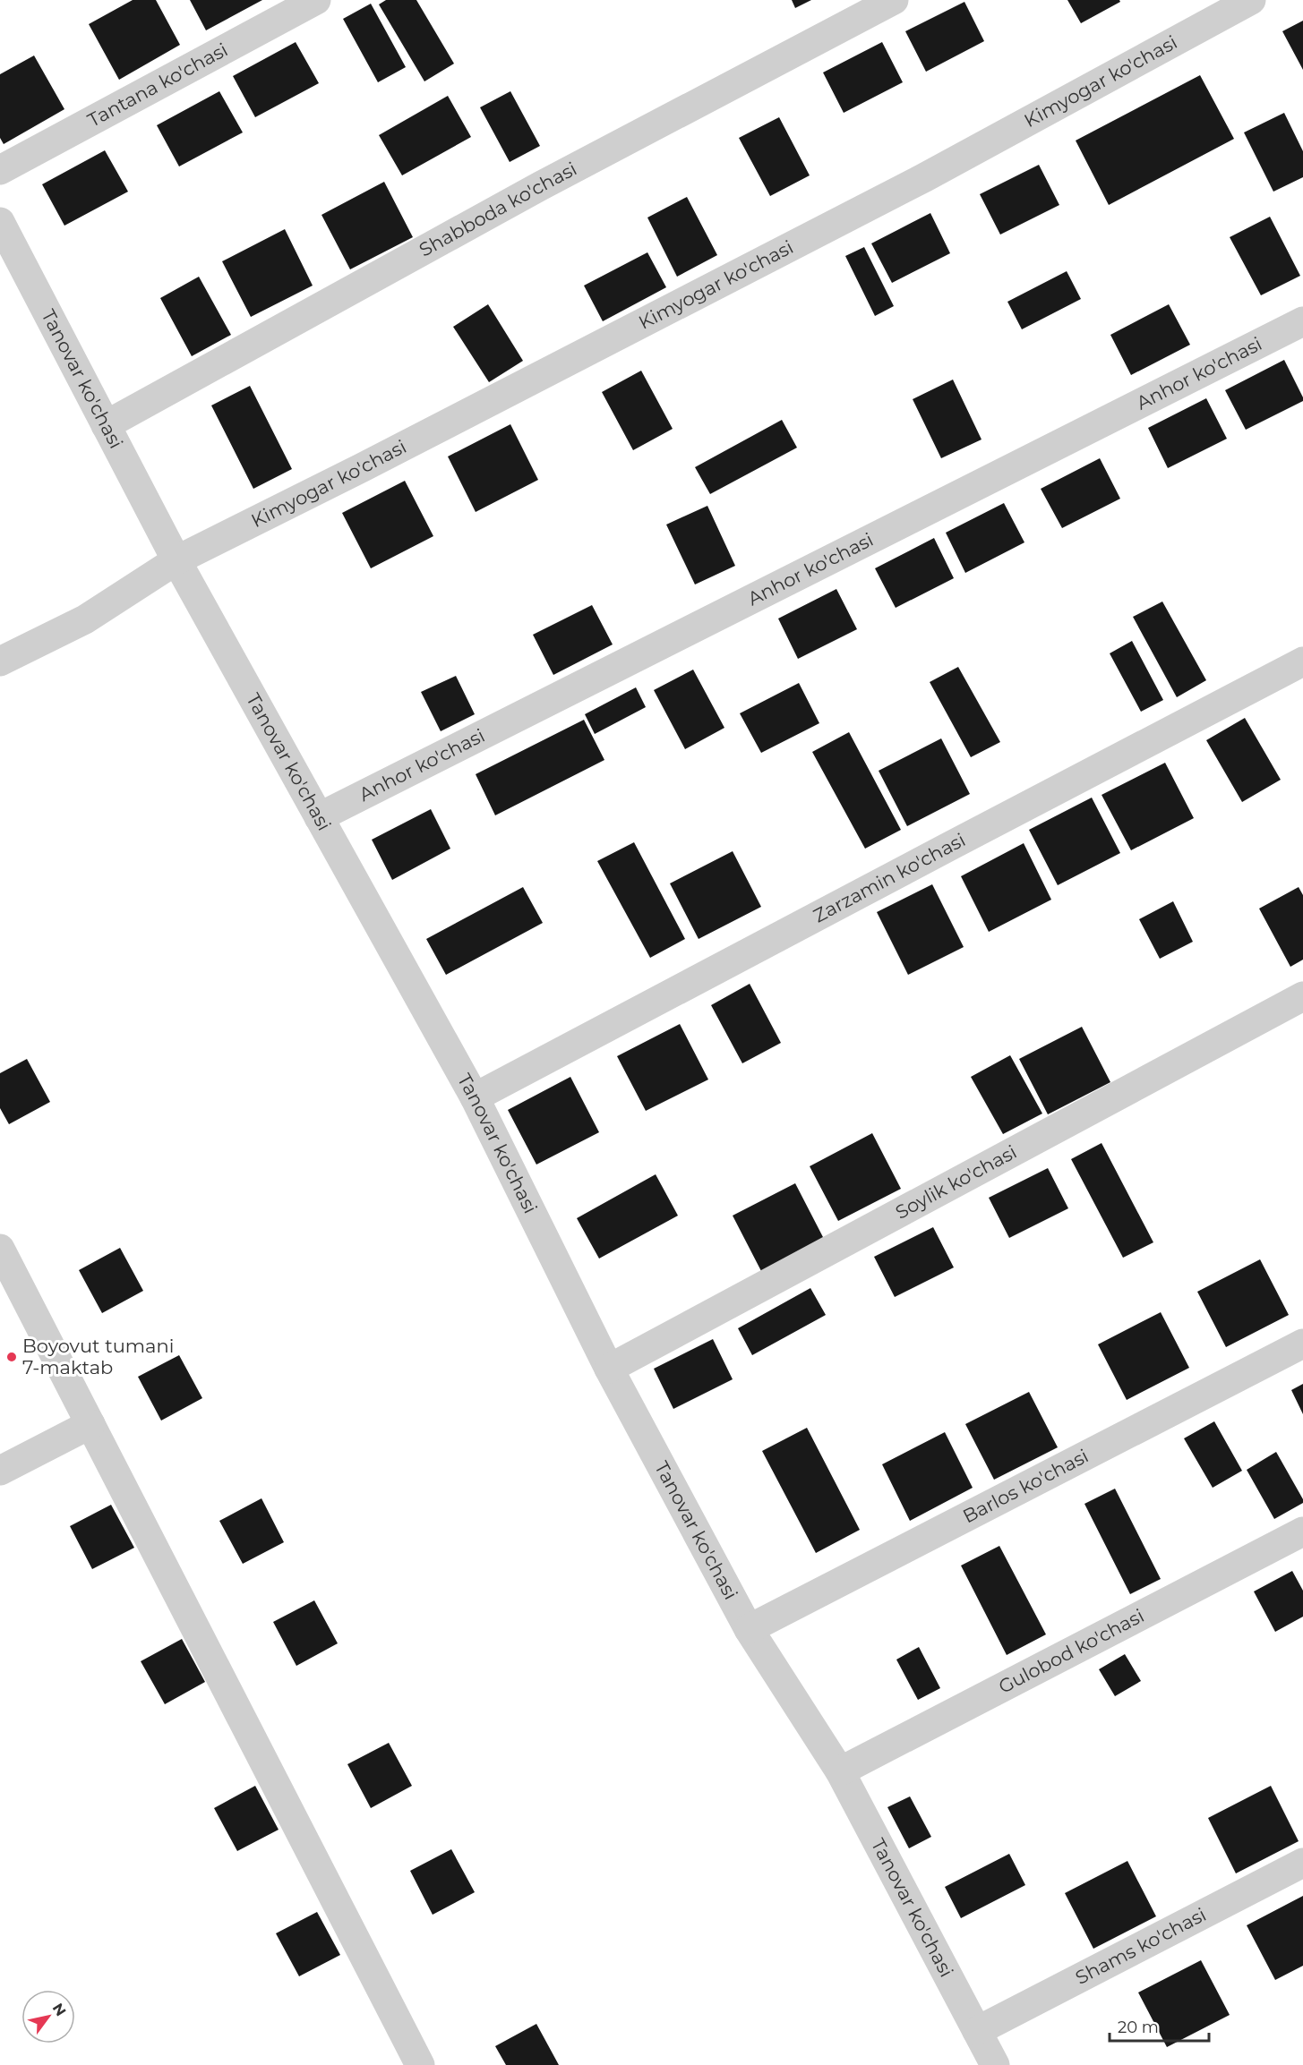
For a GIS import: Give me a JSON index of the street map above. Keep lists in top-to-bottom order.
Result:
{
  "streets": {
    "street": [
      "Kimyogar ko'chasi",
      "Tantana ko'chasi",
      "Shabboda ko'chasi",
      "Anhor ko'chasi",
      "Tanovar ko'chasi",
      "Zarzamin ko'chasi",
      "Soylik ko'chasi",
      "Barlos ko'chasi",
      "Gulobod ko'chasi",
      "Shams ko'chasi"
    ]
  },
  "crossings": [
    ["Kimyogar ko'chasi", "Tanovar ko'chasi"],
    ["Shabboda ko'chasi", "Tanovar ko'chasi"],
    ["Anhor ko'chasi", "Tanovar ko'chasi"],
    ["Tanovar ko'chasi", "Zarzamin ko'chasi"],
    ["Tanovar ko'chasi", "Soylik ko'chasi"],
    ["Tanovar ko'chasi", "Barlos ko'chasi"],
    ["Tanovar ko'chasi", "Gulobod ko'chasi"],
    ["Tanovar ko'chasi", "Shams ko'chasi"]
  ],
  "places": ["Boyovut tumani 7-maktab"],
  "scale_bar": "20 m",
  "north": "top right"
}
